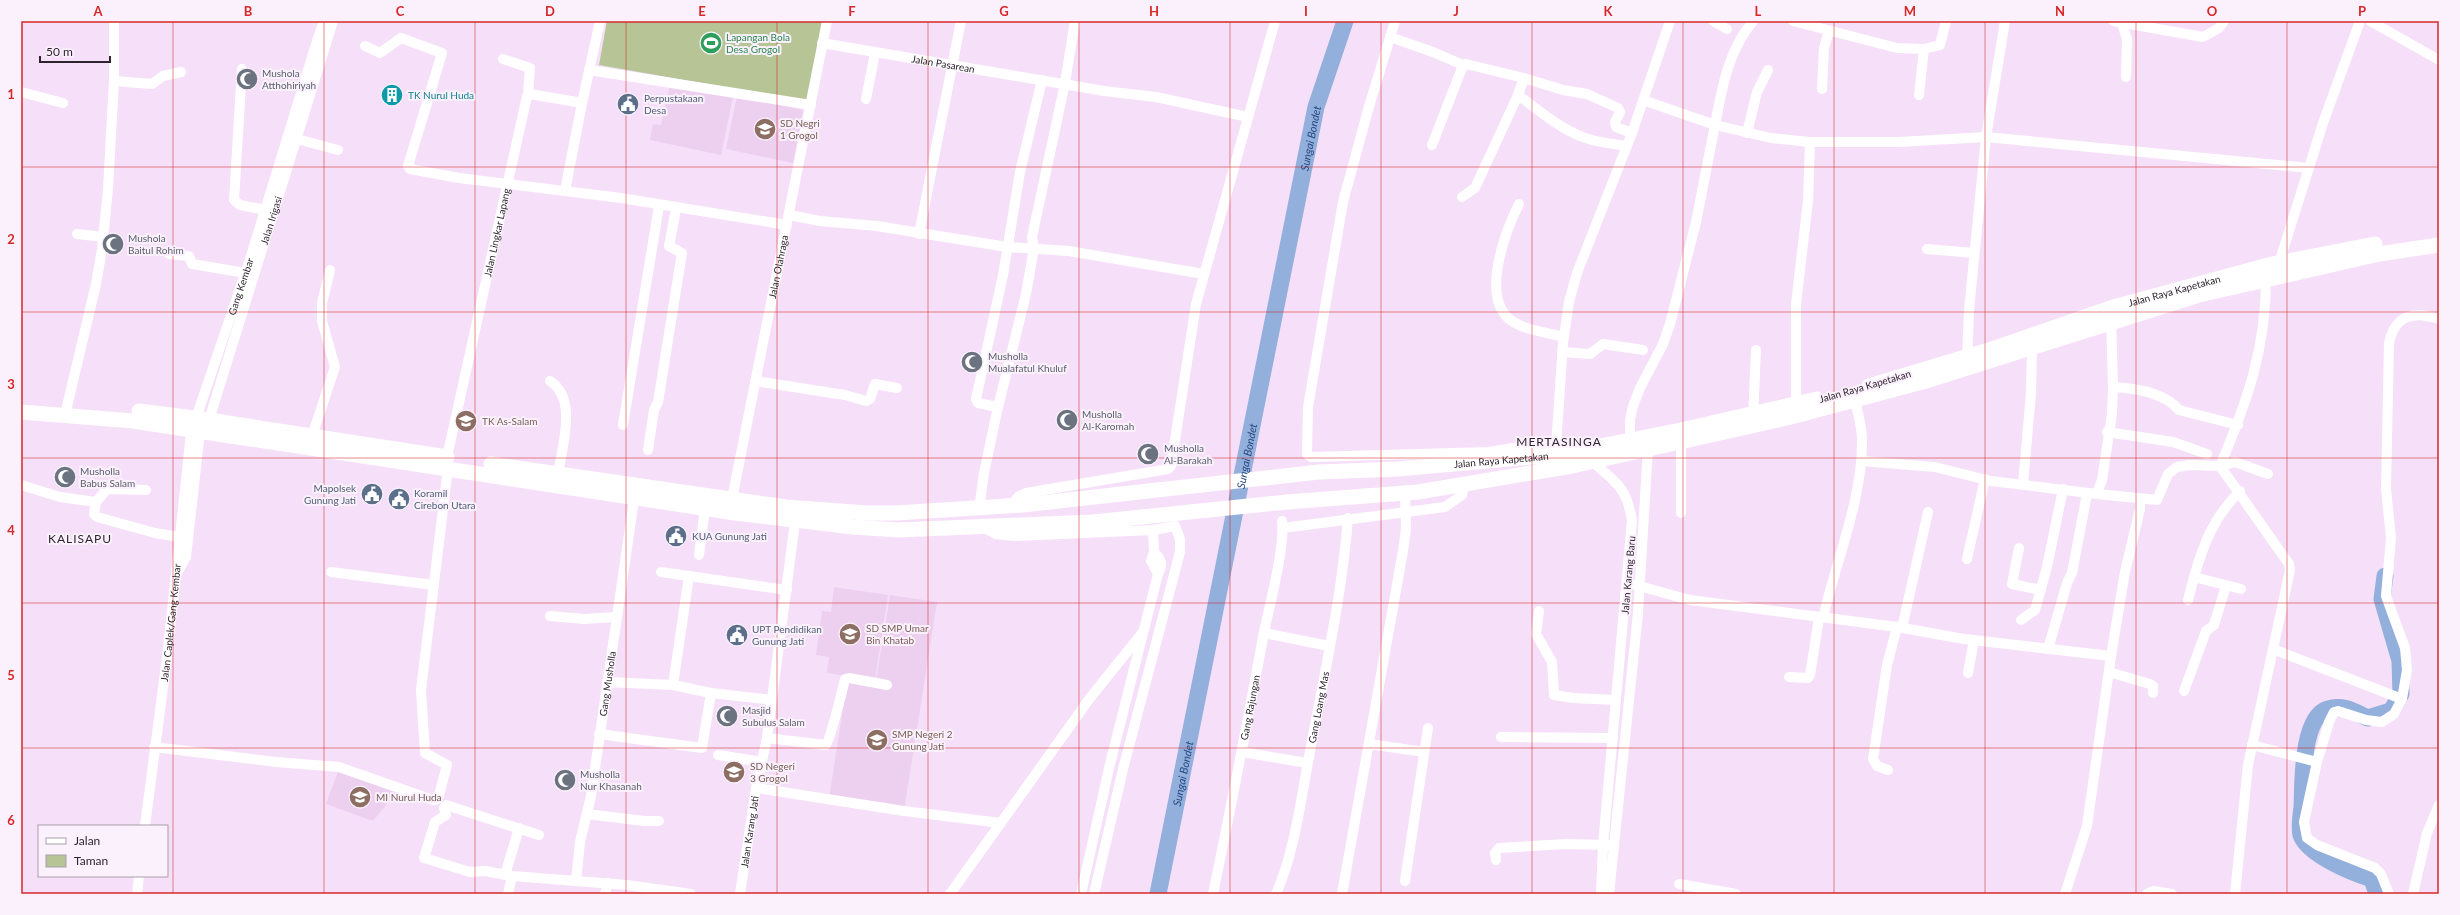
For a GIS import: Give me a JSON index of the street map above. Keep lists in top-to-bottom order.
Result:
{
  "streets": {
    "highway": ["Jalan Raya Kapetakan"],
    "street": [
      "Jalan Pasarean",
      "Jalan Irigasi",
      "Jalan Lingkar Lapang",
      "Jalan Olahraga",
      "Gang Kembar",
      "Jalan Karang Baru",
      "Jalan Caplek/Gang Kembar",
      "Gang Musholla",
      "Gang Loang Mas",
      "Gang Rajungan",
      "Jalan Karang Jati"
    ]
  },
  "crossings": [
    ["Jalan Pasarean", "Jalan Olahraga"],
    ["Jalan Irigasi", "Gang Kembar"],
    ["Jalan Irigasi", "Jalan Caplek/Gang Kembar"],
    ["Jalan Lingkar Lapang", "Jalan Caplek/Gang Kembar"],
    ["Gang Kembar", "Jalan Caplek/Gang Kembar"],
    ["Jalan Raya Kapetakan", "Jalan Karang Baru"],
    ["Jalan Raya Kapetakan", "Jalan Karang Jati"],
    ["Gang Loang Mas", "Gang Rajungan"]
  ],
  "districts": ["MERTASINGA", "KALISAPU"],
  "water": ["Sungai Bondet"],
  "places": {
    "sports": ["Lapangan Bola Desa Grogol"],
    "mosque": [
      "Mushola Atthohiriyah",
      "Mushola Baitul Rohim",
      "Musholla Mualafatul Khuluf",
      "Musholla Al-Karomah",
      "Musholla Al-Barakah",
      "Musholla Babus Salam",
      "Masjid Subulus Salam",
      "Musholla Nur Khasanah"
    ],
    "building": ["TK Nurul Huda"],
    "public building": [
      "Perpustakaan Desa",
      "Mapolsek Gunung Jati",
      "Koramil Cirebon Utara",
      "KUA Gunung Jati",
      "UPT Pendidikan Gunung Jati"
    ],
    "school or university": [
      "SD Negri 1 Grogol",
      "TK As-Salam",
      "SD SMP Umar Bin Khatab",
      "SMP Negeri 2 Gunung Jati",
      "SD Negeri 3 Grogol",
      "MI Nurul Huda"
    ]
  },
  "legend": ["Jalan", "Taman"],
  "scale_bar": "50 m",
  "grid": {
    "columns": [
      "A",
      "B",
      "C",
      "D",
      "E",
      "F",
      "G",
      "H",
      "I",
      "J",
      "K",
      "L",
      "M",
      "N",
      "O",
      "P"
    ],
    "rows": [
      "1",
      "2",
      "3",
      "4",
      "5",
      "6"
    ]
  }
}
